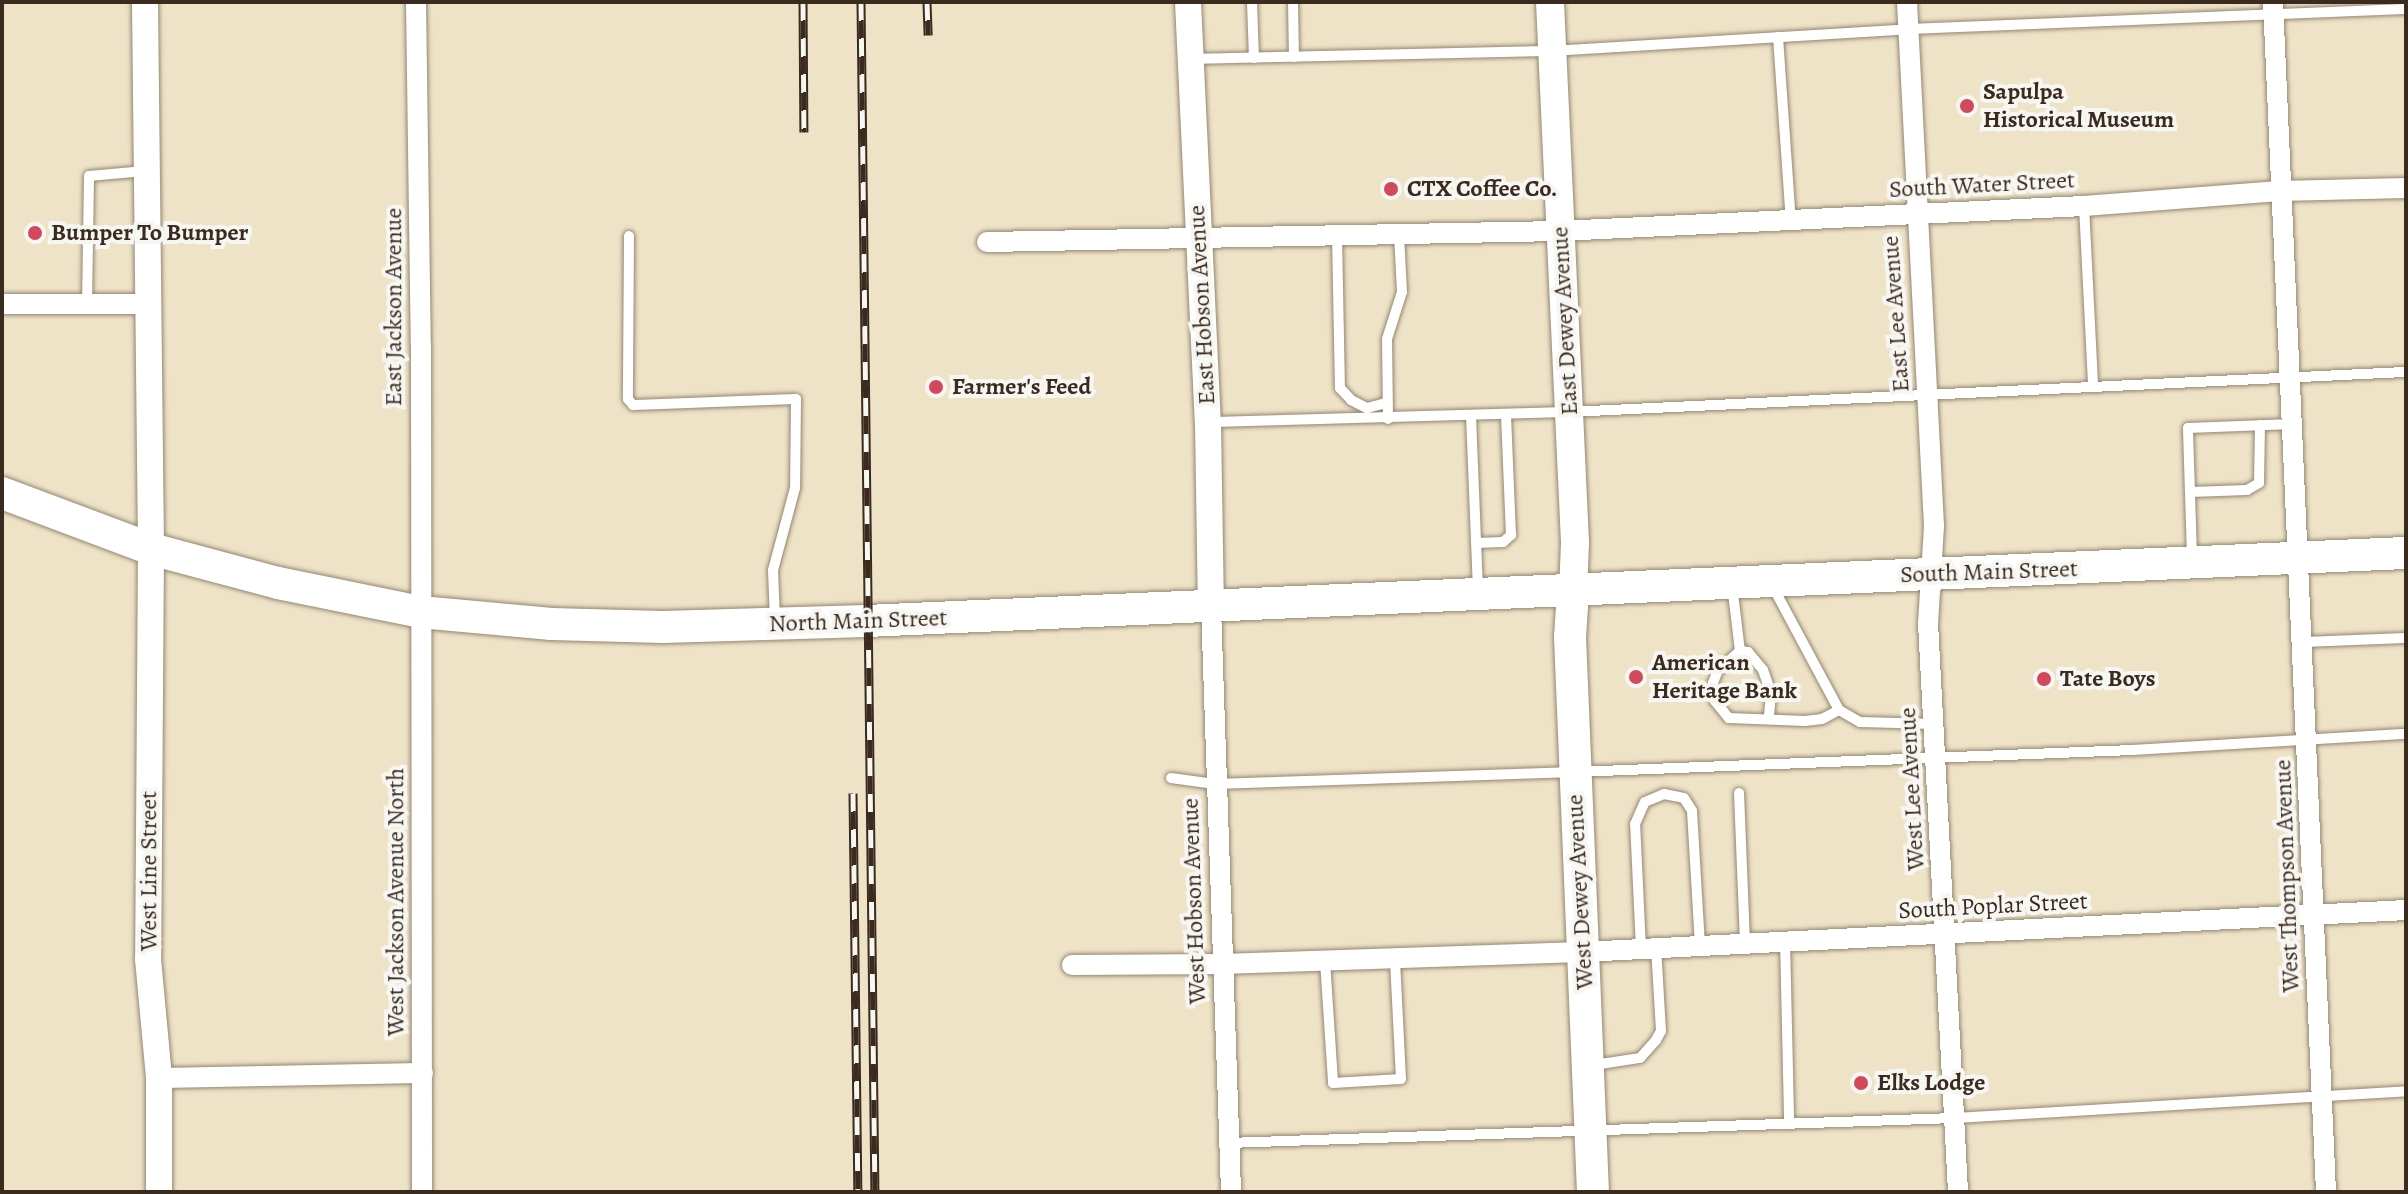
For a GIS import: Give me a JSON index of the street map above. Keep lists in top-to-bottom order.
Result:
{
  "streets": {
    "main road": [
      "East Dewey Avenue",
      "South Main Street",
      "North Main Street",
      "West Dewey Avenue"
    ],
    "street": [
      "South Water Street",
      "East Hobson Avenue",
      "East Jackson Avenue",
      "East Lee Avenue",
      "West Lee Avenue",
      "West Line Street",
      "West Thompson Avenue",
      "West Hobson Avenue",
      "West Jackson Avenue North",
      "South Poplar Street"
    ]
  },
  "crossings": [
    ["South Water Street", "East Hobson Avenue"],
    ["South Water Street", "East Lee Avenue"],
    ["South Water Street", "East Dewey Avenue"],
    ["South Water Street", "West Thompson Avenue"],
    ["East Hobson Avenue", "North Main Street"],
    ["East Hobson Avenue", "West Hobson Avenue"],
    ["East Jackson Avenue", "North Main Street"],
    ["East Jackson Avenue", "West Jackson Avenue North"],
    ["East Lee Avenue", "South Main Street"],
    ["East Lee Avenue", "West Lee Avenue"],
    ["East Dewey Avenue", "South Main Street"],
    ["East Dewey Avenue", "North Main Street"],
    ["East Dewey Avenue", "West Dewey Avenue"],
    ["South Main Street", "North Main Street"],
    ["South Main Street", "West Lee Avenue"],
    ["South Main Street", "West Thompson Avenue"],
    ["South Main Street", "West Dewey Avenue"],
    ["North Main Street", "West Line Street"],
    ["North Main Street", "West Dewey Avenue"],
    ["North Main Street", "West Hobson Avenue"],
    ["North Main Street", "West Jackson Avenue North"],
    ["West Lee Avenue", "South Poplar Street"],
    ["West Thompson Avenue", "South Poplar Street"],
    ["West Dewey Avenue", "South Poplar Street"],
    ["West Hobson Avenue", "South Poplar Street"]
  ],
  "places": [
    "Sapulpa Historical Museum",
    "CTX Coffee Co.",
    "Bumper To Bumper",
    "Farmer's Feed",
    "American Heritage Bank",
    "Tate Boys",
    "Elks Lodge"
  ]
}
